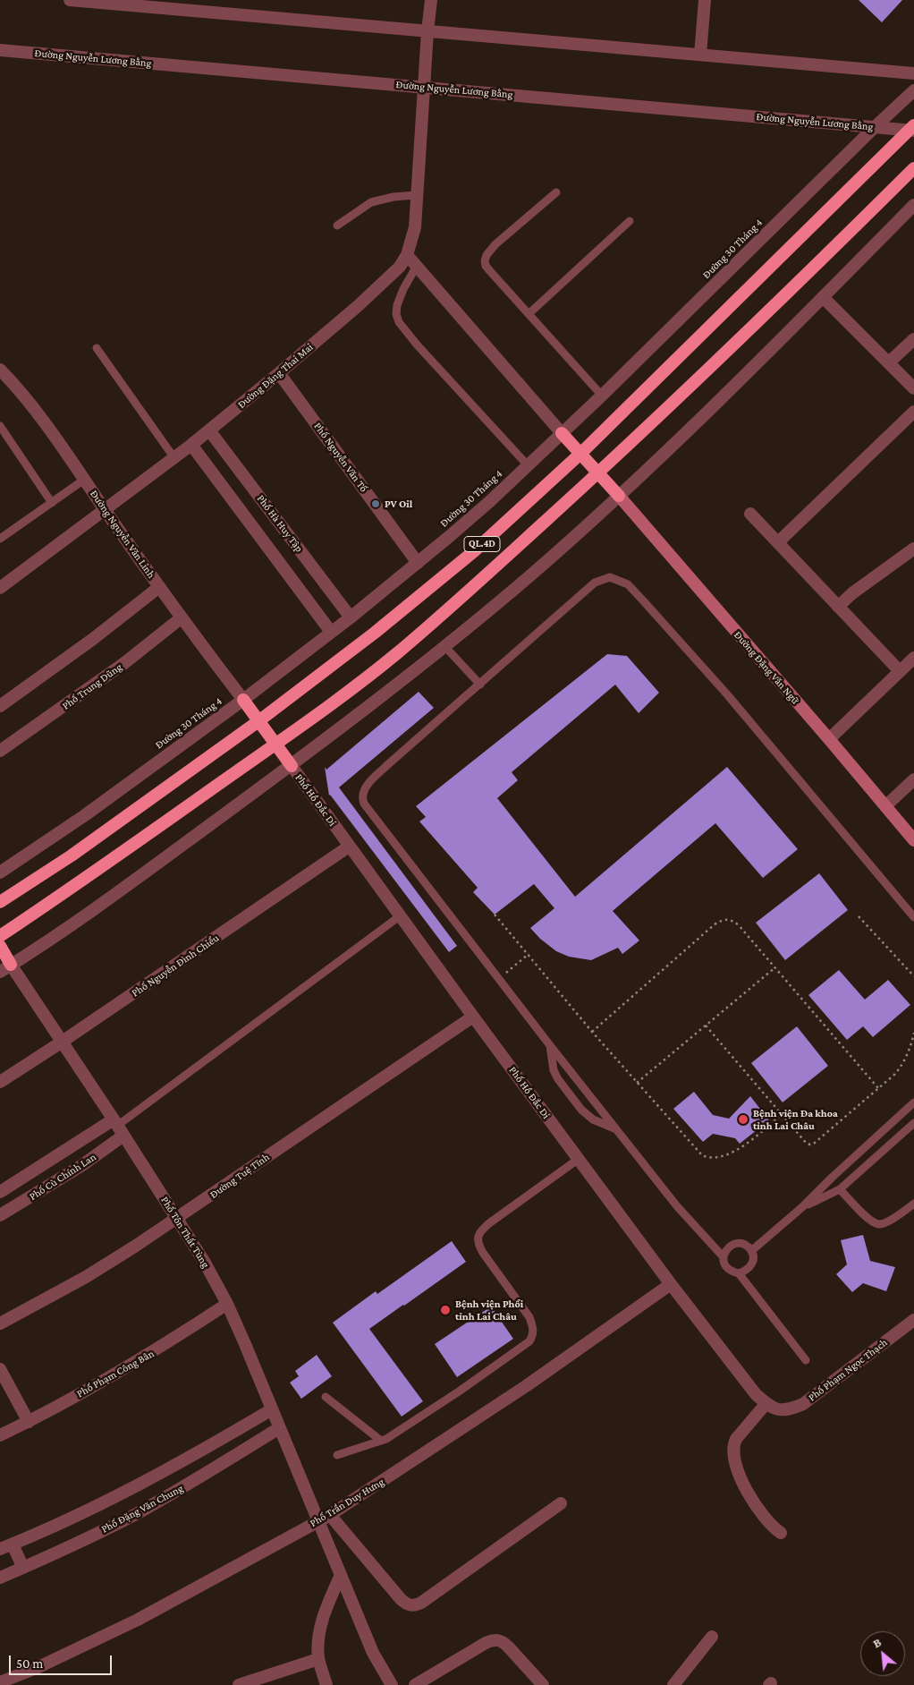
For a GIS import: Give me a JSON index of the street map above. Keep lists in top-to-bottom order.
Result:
{
  "streets": {
    "highway": ["QL.4D"],
    "main road": ["Đường Đặng Văn Ngữ"],
    "street": [
      "Đường Nguyễn Lương Bằng",
      "Đường 30 Tháng 4",
      "Đường Đặng Thai Mai",
      "Phố Nguyễn Văn Tố",
      "Phố Hà Huy Tập",
      "Đường Nguyễn Văn Linh",
      "Phố Trung Dũng",
      "Phố Hồ Đắc Di",
      "Phố Nguyễn Đình Chiểu",
      "Đường Tuệ Tĩnh",
      "Phố Cù Chính Lan",
      "Phố Tôn Thất Tùng",
      "Phố Phạm Ngọc Thạch",
      "Phố Phạm Công Bân",
      "Phố Trần Duy Hưng",
      "Phố Đặng Văn Chung"
    ]
  },
  "crossings": [
    ["Đường Nguyễn Lương Bằng", "Đường 30 Tháng 4"],
    ["Đường Nguyễn Lương Bằng", "Đường Đặng Thai Mai"],
    ["Đường Nguyễn Lương Bằng", "QL.4D"],
    ["Đường 30 Tháng 4", "Phố Nguyễn Văn Tố"],
    ["Đường 30 Tháng 4", "Phố Hà Huy Tập"],
    ["Đường 30 Tháng 4", "Đường Nguyễn Văn Linh"],
    ["Đường Đặng Thai Mai", "Phố Nguyễn Văn Tố"],
    ["Đường Đặng Thai Mai", "Phố Hà Huy Tập"],
    ["Đường Đặng Thai Mai", "Đường Nguyễn Văn Linh"],
    ["Đường Nguyễn Văn Linh", "Phố Trung Dũng"],
    ["Phố Hồ Đắc Di", "Phố Nguyễn Đình Chiểu"],
    ["Phố Hồ Đắc Di", "Đường Tuệ Tĩnh"],
    ["Phố Hồ Đắc Di", "Phố Phạm Ngọc Thạch"],
    ["Phố Hồ Đắc Di", "Phố Trần Duy Hưng"],
    ["Phố Nguyễn Đình Chiểu", "Phố Tôn Thất Tùng"],
    ["Đường Tuệ Tĩnh", "Phố Tôn Thất Tùng"],
    ["Phố Cù Chính Lan", "Phố Tôn Thất Tùng"],
    ["Phố Tôn Thất Tùng", "Phố Phạm Công Bân"],
    ["Phố Tôn Thất Tùng", "Phố Trần Duy Hưng"],
    ["Phố Tôn Thất Tùng", "Phố Đặng Văn Chung"]
  ],
  "places": ["PV Oil", "Bệnh viện Đa khoa tỉnh Lai Châu", "Bệnh viện Phổi tỉnh Lai Châu"],
  "scale_bar": "50 m",
  "north": "top left"
}
